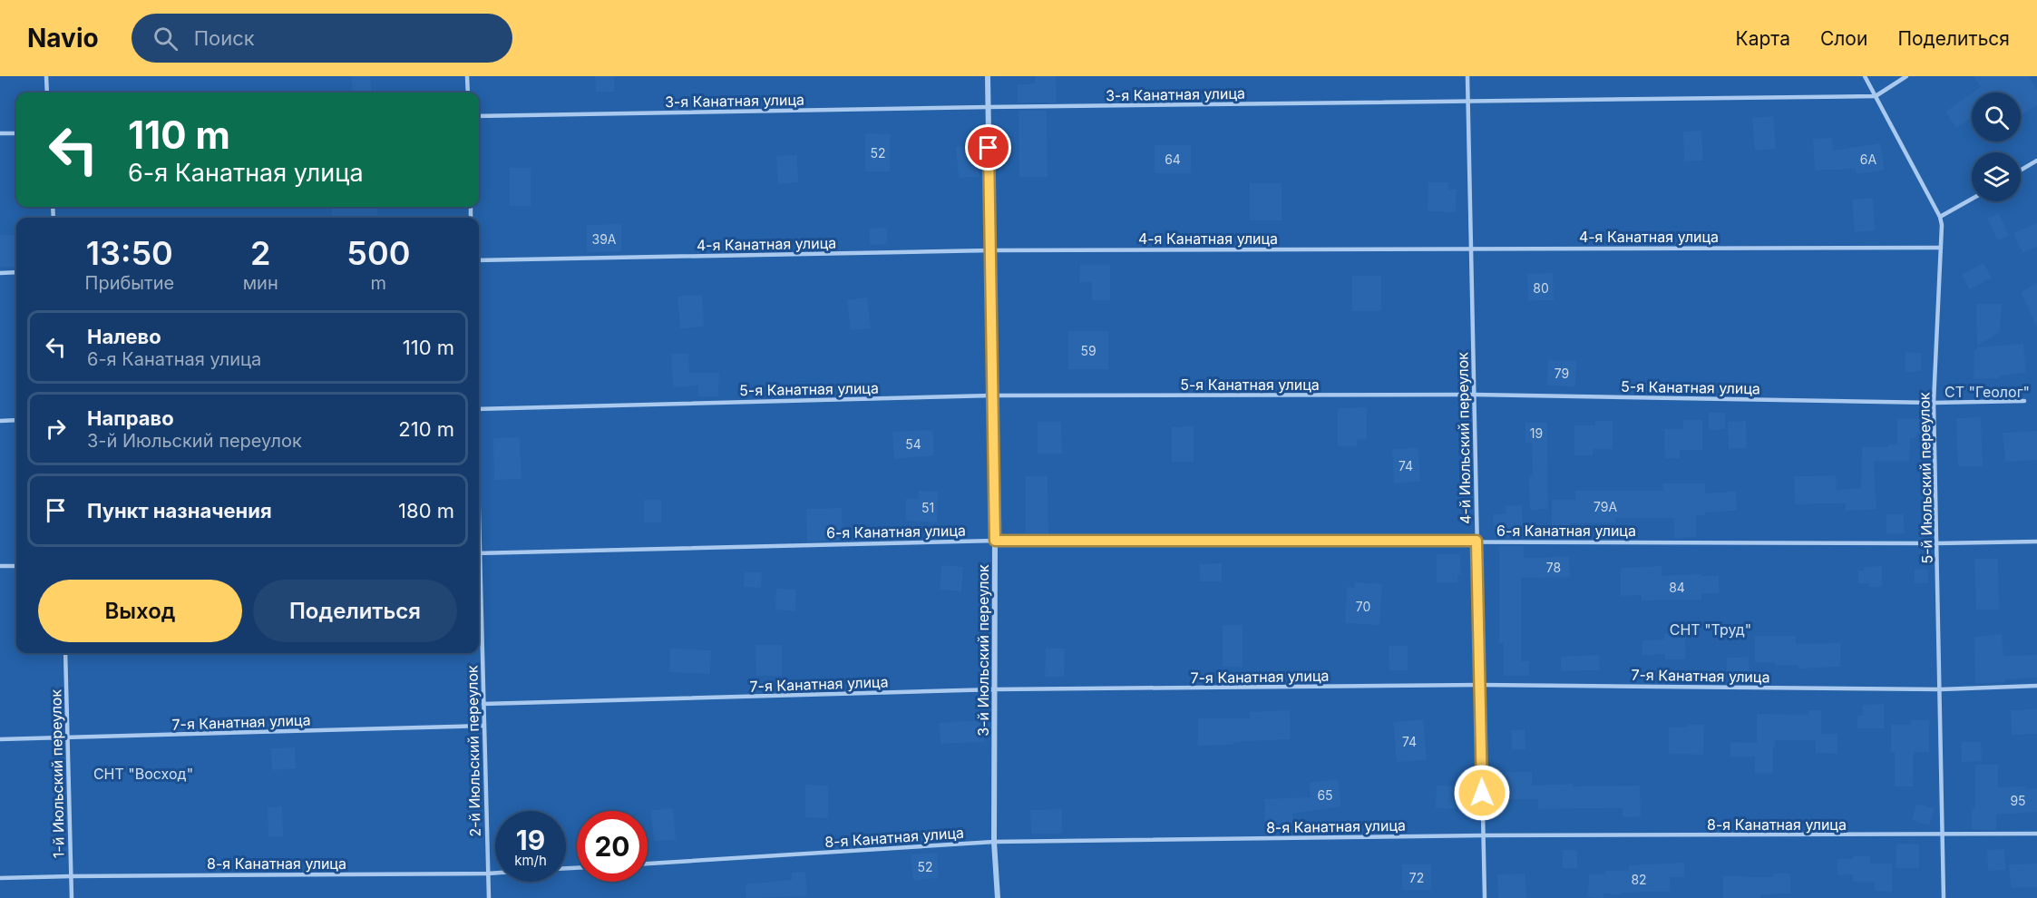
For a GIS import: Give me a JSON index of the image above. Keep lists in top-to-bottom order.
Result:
{
  "streets": {
    "street": ["3-й Июльский переулок"],
    "lane": [
      "3-я Канатная улица",
      "4-я Канатная улица",
      "5-я Канатная улица",
      "4-й Июльский переулок",
      "5-й Июльский переулок",
      "6-я Канатная улица",
      "7-я Канатная улица",
      "2-й Июльский переулок",
      "1-й Июльский переулок",
      "8-я Канатная улица"
    ]
  },
  "crossings": [
    ["3-я Канатная улица", "4-й Июльский переулок"],
    ["3-я Канатная улица", "5-й Июльский переулок"],
    ["3-я Канатная улица", "3-й Июльский переулок"],
    ["4-я Канатная улица", "4-й Июльский переулок"],
    ["4-я Канатная улица", "5-й Июльский переулок"],
    ["4-я Канатная улица", "3-й Июльский переулок"],
    ["5-я Канатная улица", "4-й Июльский переулок"],
    ["5-я Канатная улица", "5-й Июльский переулок"],
    ["5-я Канатная улица", "3-й Июльский переулок"],
    ["4-й Июльский переулок", "6-я Канатная улица"],
    ["4-й Июльский переулок", "7-я Канатная улица"],
    ["4-й Июльский переулок", "8-я Канатная улица"],
    ["5-й Июльский переулок", "6-я Канатная улица"],
    ["5-й Июльский переулок", "7-я Канатная улица"],
    ["5-й Июльский переулок", "8-я Канатная улица"],
    ["6-я Канатная улица", "3-й Июльский переулок"],
    ["3-й Июльский переулок", "7-я Канатная улица"],
    ["3-й Июльский переулок", "8-я Канатная улица"],
    ["7-я Канатная улица", "2-й Июльский переулок"],
    ["7-я Канатная улица", "1-й Июльский переулок"],
    ["2-й Июльский переулок", "8-я Канатная улица"],
    ["1-й Июльский переулок", "8-я Канатная улица"]
  ],
  "parks": ["СТ \"Геолог\"", "СНТ \"Труд\"", "СНТ \"Восход\""],
  "house_numbers": [
    "52",
    "64",
    "6А",
    "39А",
    "80",
    "59",
    "79",
    "19",
    "54",
    "74",
    "79А",
    "51",
    "78",
    "84",
    "70",
    "74",
    "65",
    "95",
    "52",
    "72",
    "82"
  ],
  "page": {
    "header": "Navio",
    "search": "Поиск",
    "nav": ["Карта", "Слои", "Поделиться"],
    "turn": ["110 m", "6-я Канатная улица"],
    "eta": [
      "13:50",
      "Прибытие",
      "2",
      "мин",
      "500",
      "m"
    ],
    "list": [
      {
        "name": "Налево",
        "note": "6-я Канатная улица",
        "value": "110 m"
      },
      {
        "name": "Направо",
        "note": "3-й Июльский переулок",
        "value": "210 m"
      },
      {
        "name": "Пункт назначения",
        "value": "180 m"
      }
    ],
    "buttons": ["Выход", "Поделиться"],
    "speed": "19 km/h",
    "limit": "20"
  }
}
